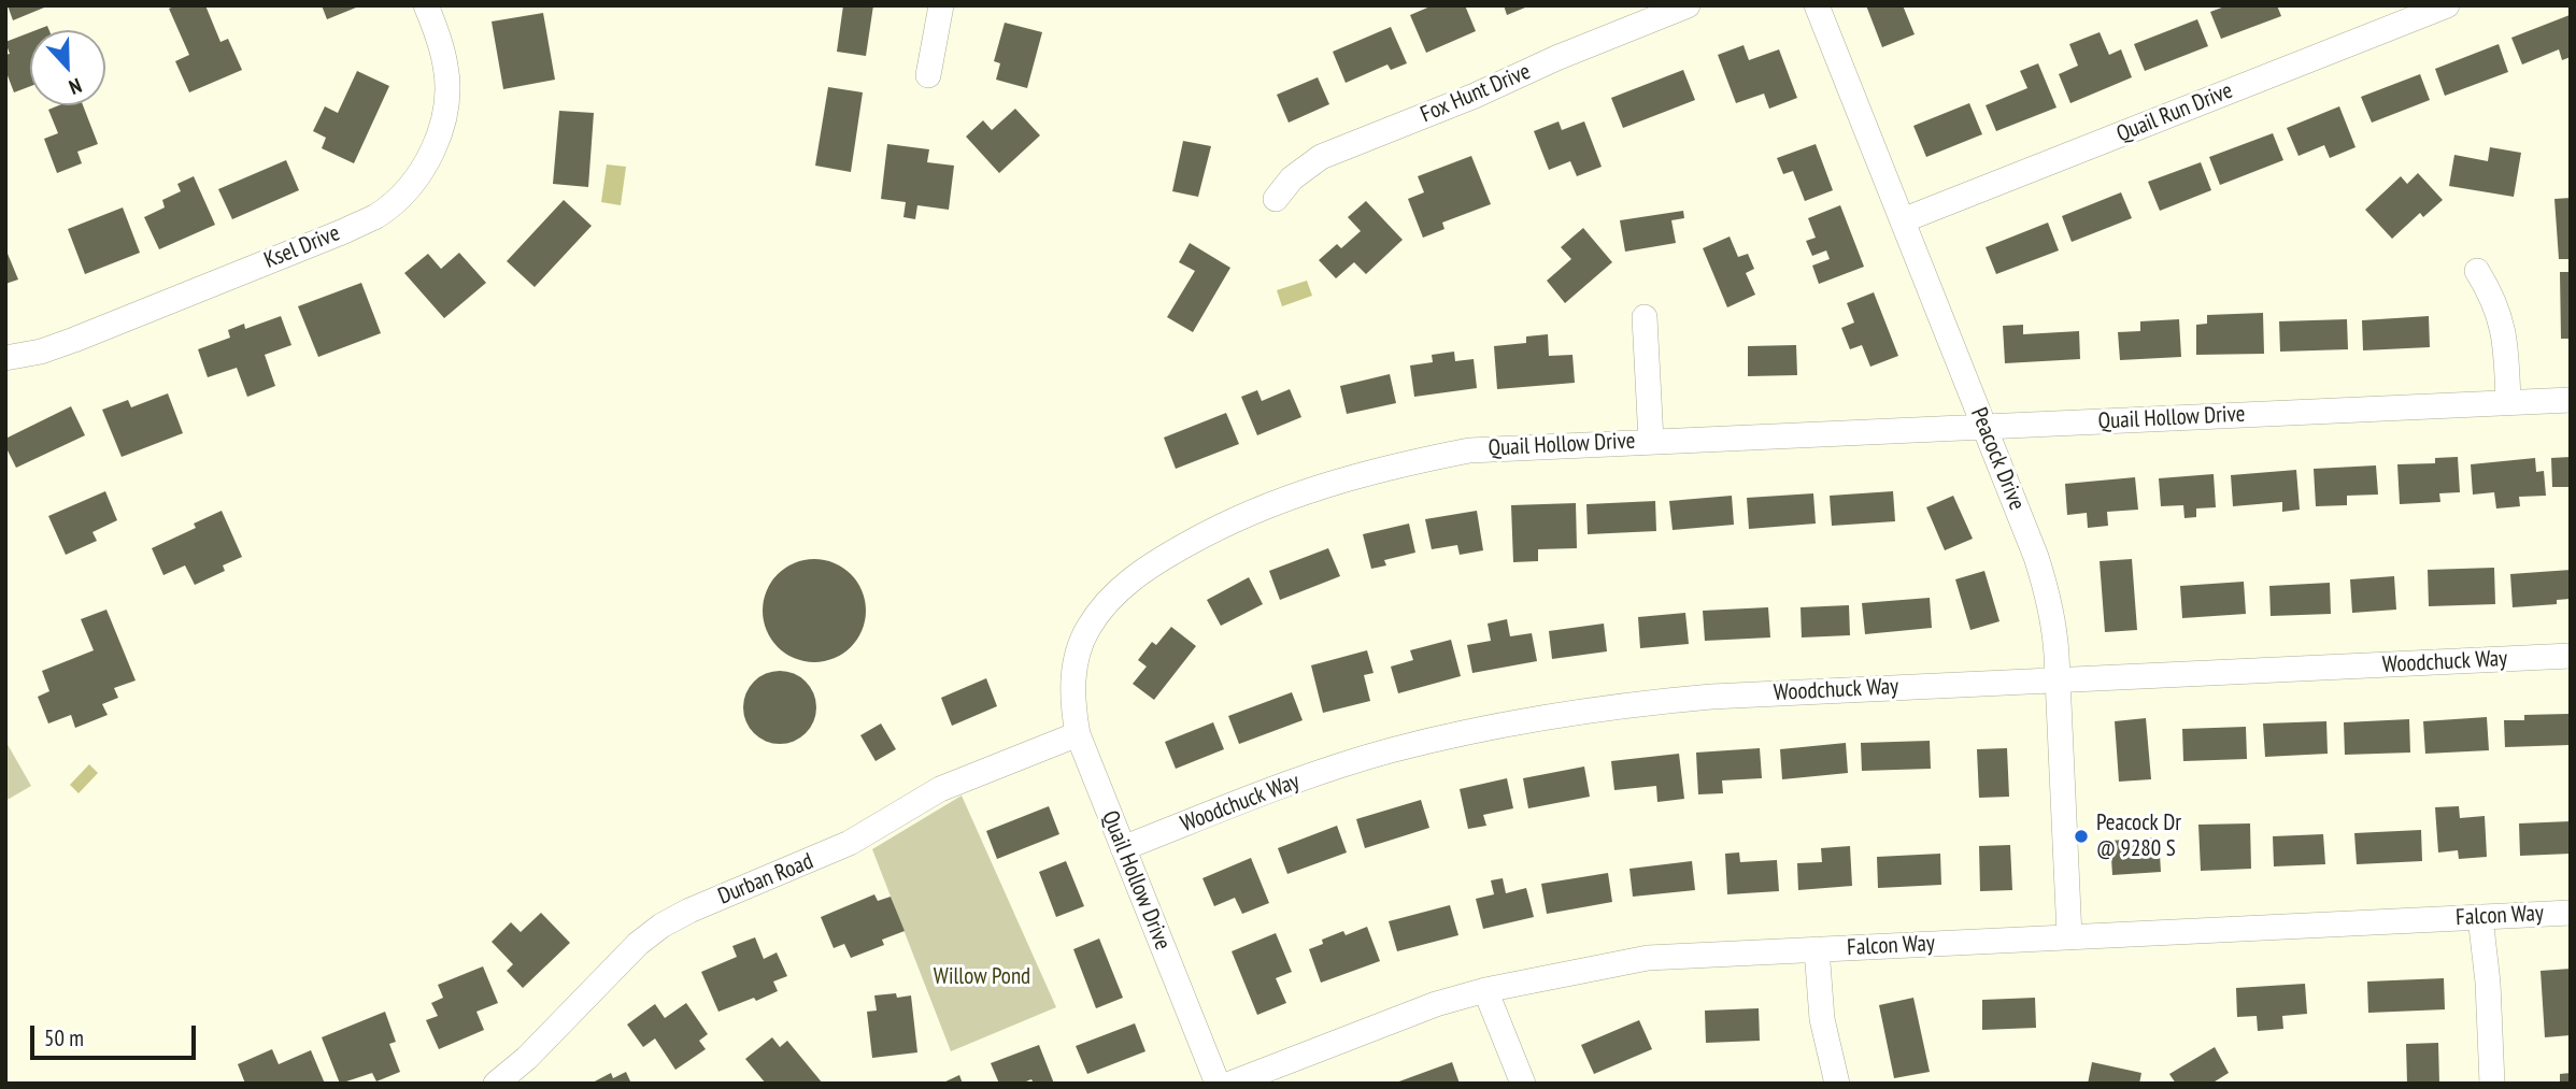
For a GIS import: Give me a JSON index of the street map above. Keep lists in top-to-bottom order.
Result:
{
  "streets": {
    "street": [
      "Fox Hunt Drive",
      "Quail Run Drive",
      "Ksel Drive",
      "Quail Hollow Drive",
      "Peacock Drive",
      "Woodchuck Way",
      "Durban Road",
      "Falcon Way"
    ]
  },
  "crossings": [
    ["Quail Run Drive", "Peacock Drive"],
    ["Quail Hollow Drive", "Peacock Drive"],
    ["Quail Hollow Drive", "Woodchuck Way"],
    ["Quail Hollow Drive", "Durban Road"],
    ["Peacock Drive", "Woodchuck Way"],
    ["Peacock Drive", "Falcon Way"]
  ],
  "parks": ["Willow Pond"],
  "places": ["Peacock Dr @ 9280 S"],
  "scale_bar": "50 m",
  "north": "bottom"
}
